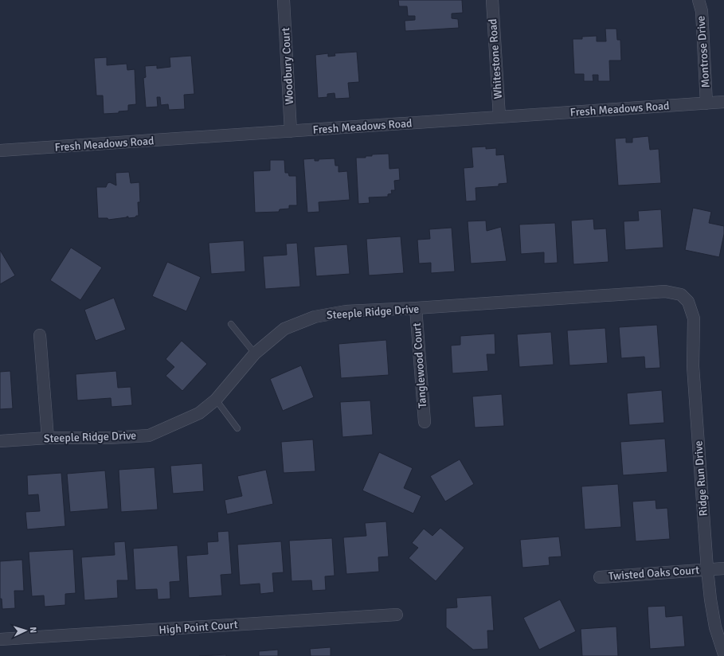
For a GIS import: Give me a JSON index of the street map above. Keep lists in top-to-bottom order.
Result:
{
  "streets": {
    "street": [
      "Montrose Drive",
      "Whitestone Road",
      "Woodbury Court",
      "Fresh Meadows Road",
      "Steeple Ridge Drive",
      "Tanglewood Court",
      "Ridge Run Drive",
      "Twisted Oaks Court",
      "High Point Court"
    ]
  },
  "crossings": [
    ["Montrose Drive", "Fresh Meadows Road"],
    ["Whitestone Road", "Fresh Meadows Road"],
    ["Woodbury Court", "Fresh Meadows Road"],
    ["Steeple Ridge Drive", "Tanglewood Court"],
    ["Steeple Ridge Drive", "Ridge Run Drive"],
    ["Ridge Run Drive", "Twisted Oaks Court"]
  ],
  "north": "right"
}
